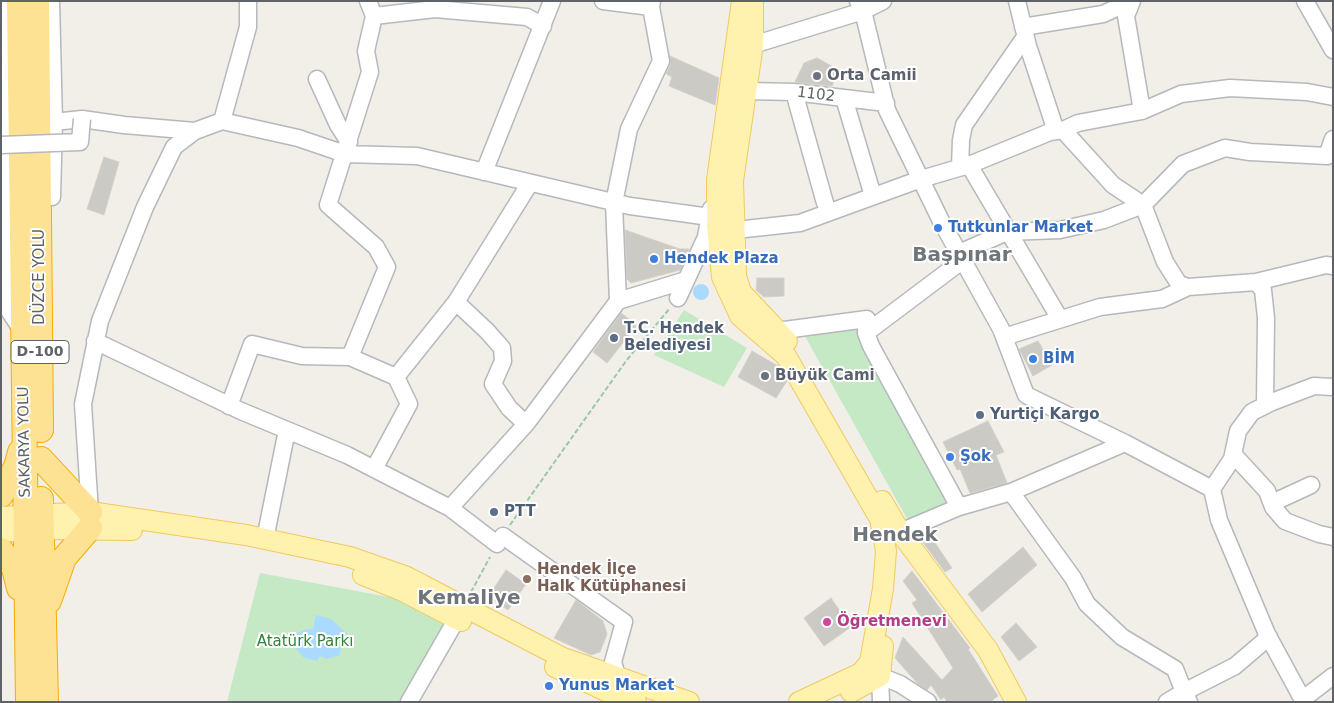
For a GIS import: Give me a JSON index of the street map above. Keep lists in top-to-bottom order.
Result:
{
  "streets": {
    "highway": ["DÜZCE YOLU", "D-100", "SAKARYA YOLU"],
    "street": ["1102"]
  },
  "crossings": [
    ["DÜZCE YOLU", "D-100"],
    ["DÜZCE YOLU", "SAKARYA YOLU"]
  ],
  "districts": ["Başpınar", "Hendek", "Kemaliye"],
  "parks": ["Atatürk Parkı"],
  "places": [
    "Orta Camii",
    "Tutkunlar Market",
    "Hendek Plaza",
    "T.C. Hendek Belediyesi",
    "BİM",
    "Büyük Cami",
    "Yurtiçi Kargo",
    "Şok",
    "PTT",
    "Hendek İlçe Halk Kütüphanesi",
    "Öğretmenevi",
    "Yunus Market"
  ]
}
